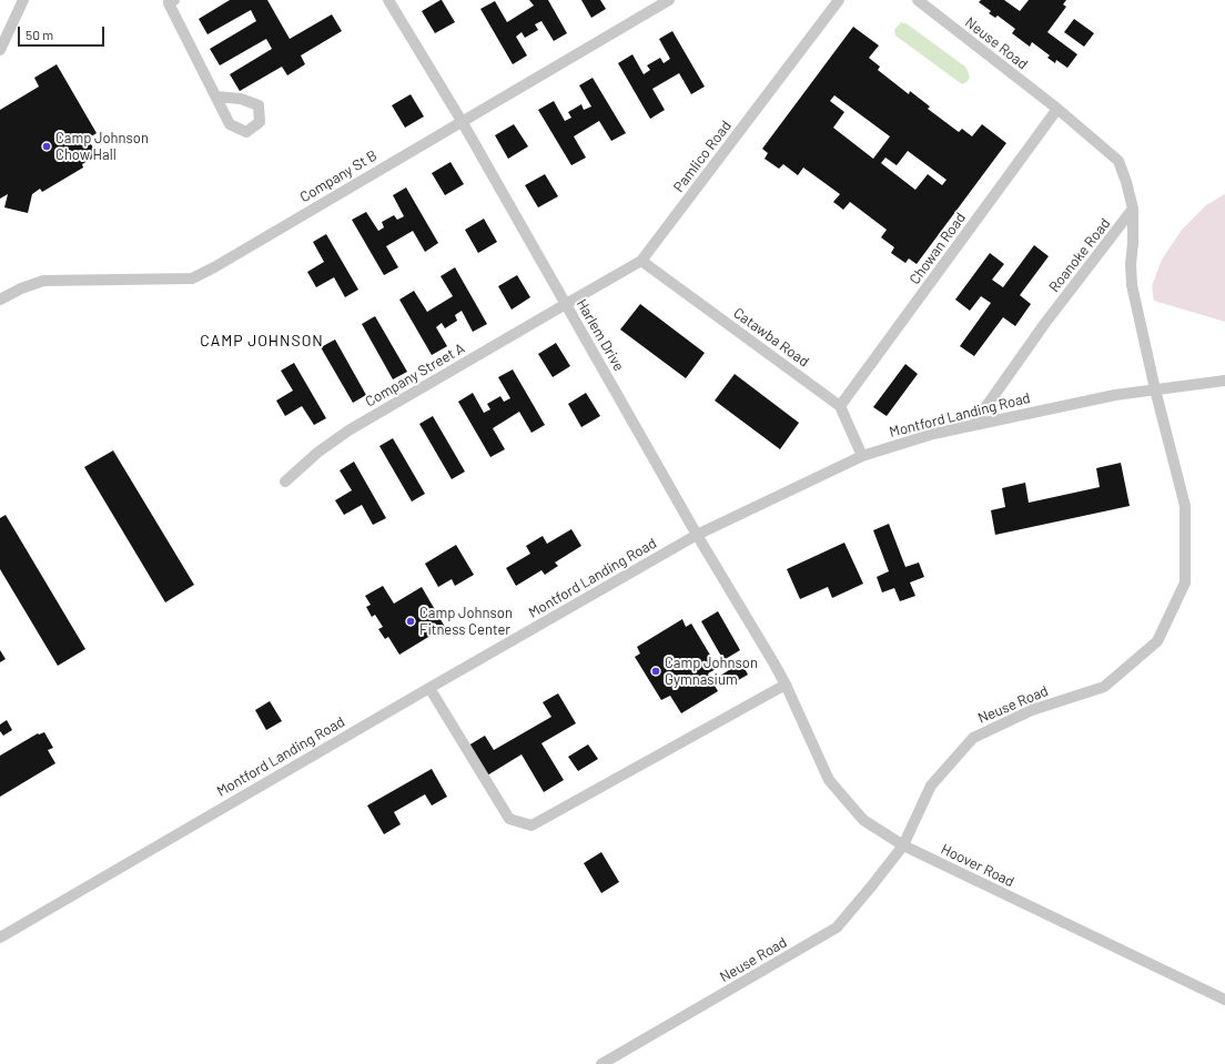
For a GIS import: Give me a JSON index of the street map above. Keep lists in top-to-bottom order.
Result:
{
  "streets": {
    "street": [
      "Neuse Road",
      "Pamlico Road",
      "Company St B",
      "Chowan Road",
      "Roanoke Road",
      "Harlem Drive",
      "Catawba Road",
      "Company Street A",
      "Montford Landing Road",
      "Hoover Road"
    ]
  },
  "crossings": [
    ["Neuse Road", "Chowan Road"],
    ["Neuse Road", "Roanoke Road"],
    ["Neuse Road", "Montford Landing Road"],
    ["Neuse Road", "Hoover Road"],
    ["Pamlico Road", "Harlem Drive"],
    ["Pamlico Road", "Catawba Road"],
    ["Pamlico Road", "Company Street A"],
    ["Company St B", "Harlem Drive"],
    ["Chowan Road", "Catawba Road"],
    ["Roanoke Road", "Montford Landing Road"],
    ["Harlem Drive", "Company Street A"],
    ["Harlem Drive", "Montford Landing Road"],
    ["Harlem Drive", "Hoover Road"],
    ["Catawba Road", "Montford Landing Road"]
  ],
  "districts": ["CAMP JOHNSON"],
  "places": ["Camp Johnson Chow Hall", "Camp Johnson Fitness Center", "Camp Johnson Gymnasium"],
  "scale_bar": "50 m"
}
